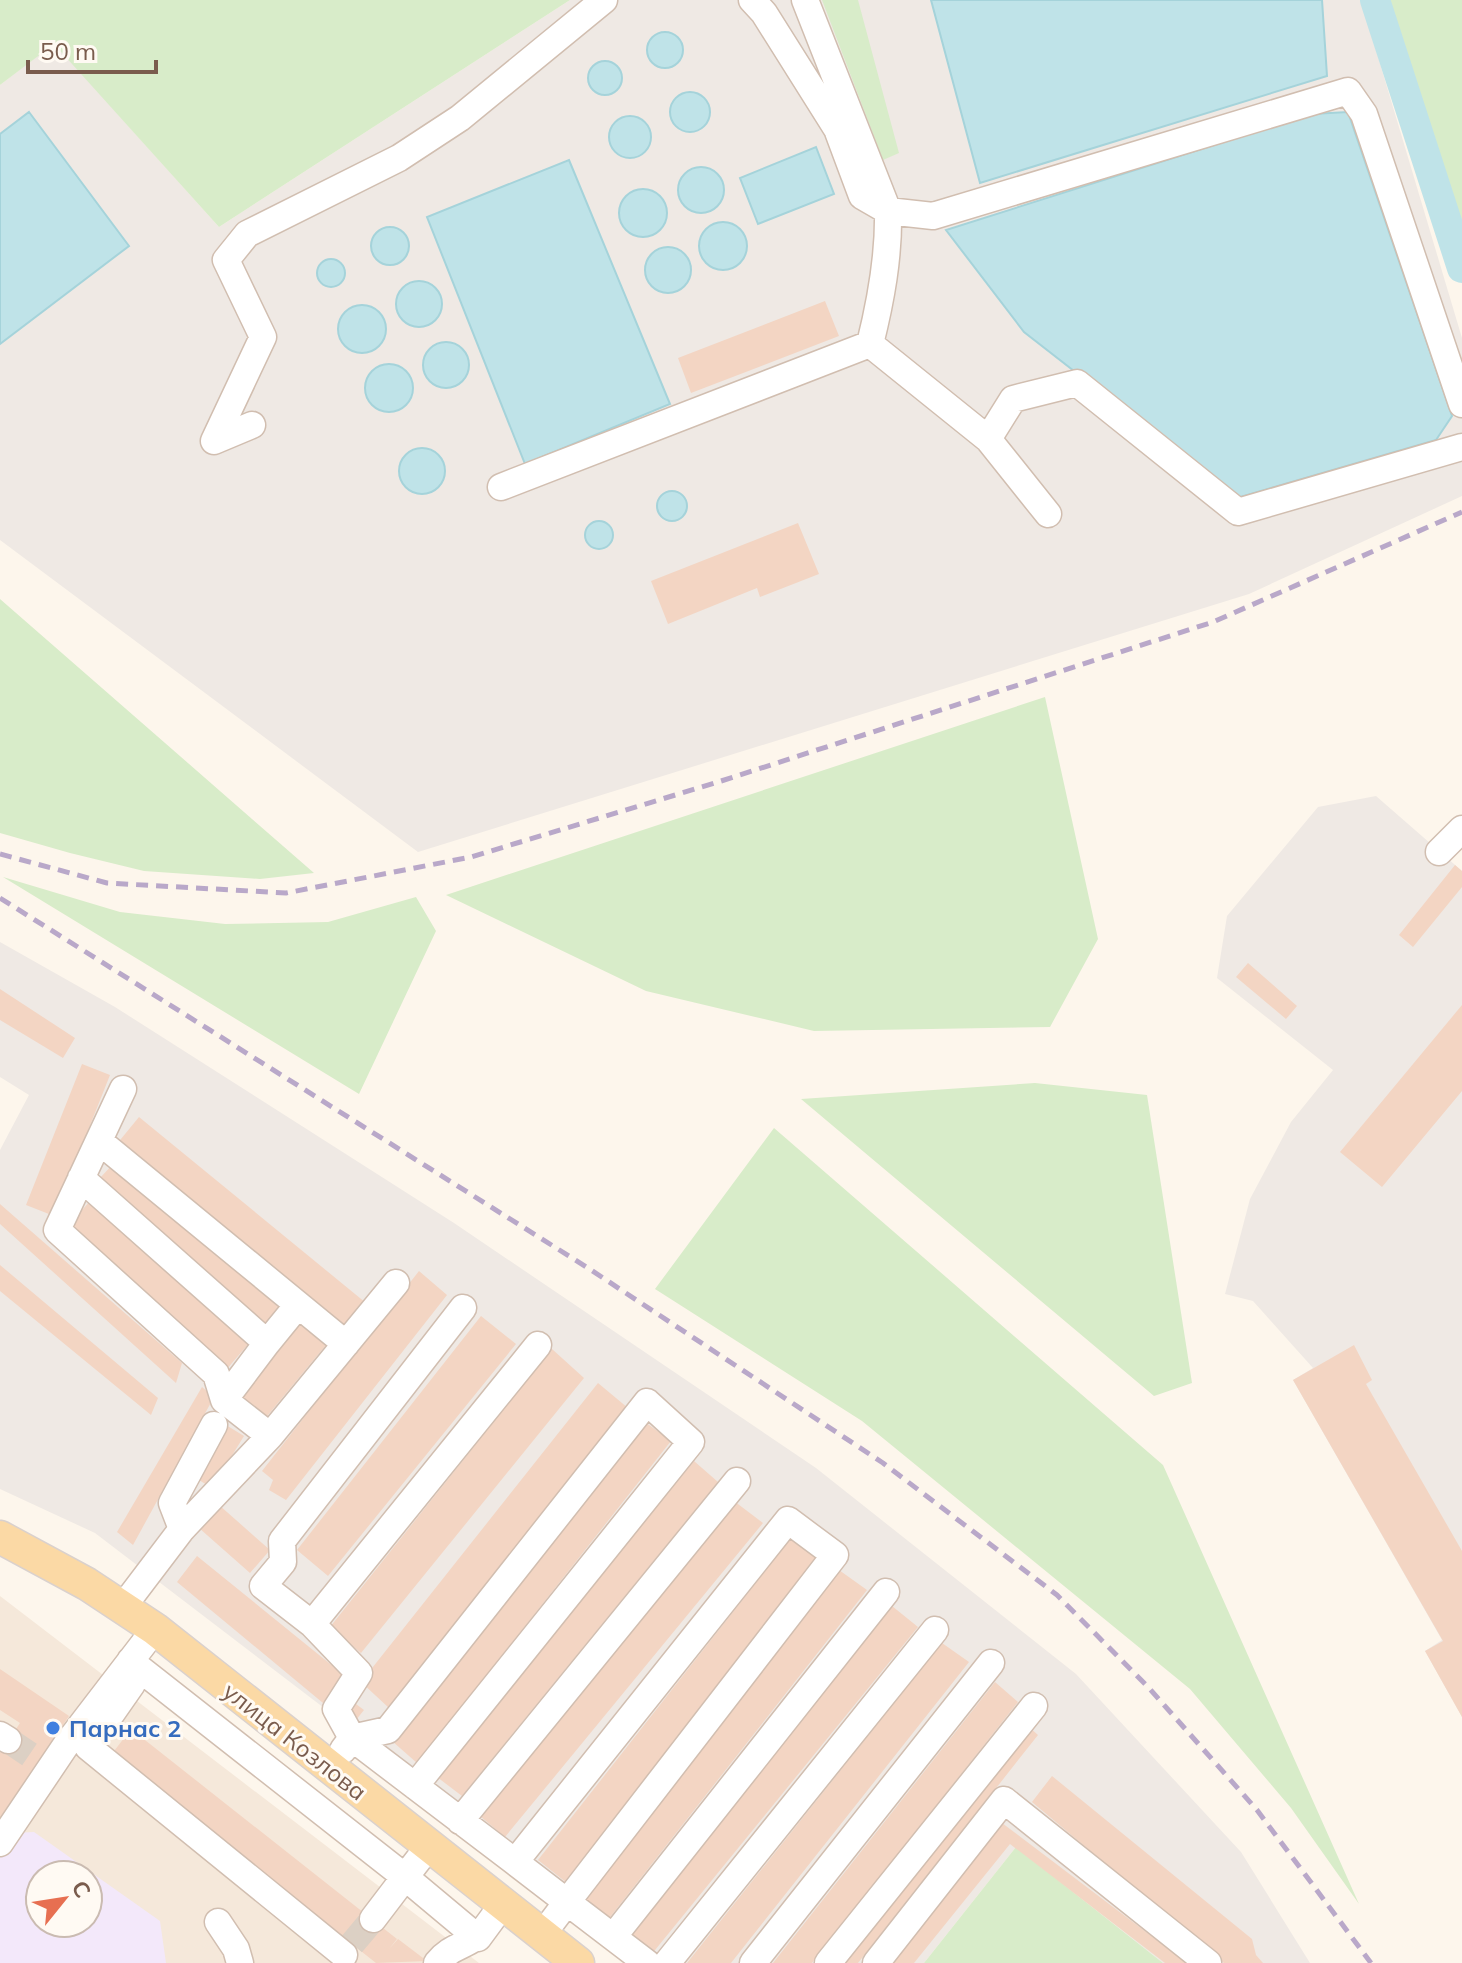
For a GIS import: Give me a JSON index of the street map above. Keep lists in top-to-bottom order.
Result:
{
  "streets": {
    "main road": ["улица Козлова"]
  },
  "places": ["Парнас 2"],
  "scale_bar": "50 m",
  "north": "top right"
}
